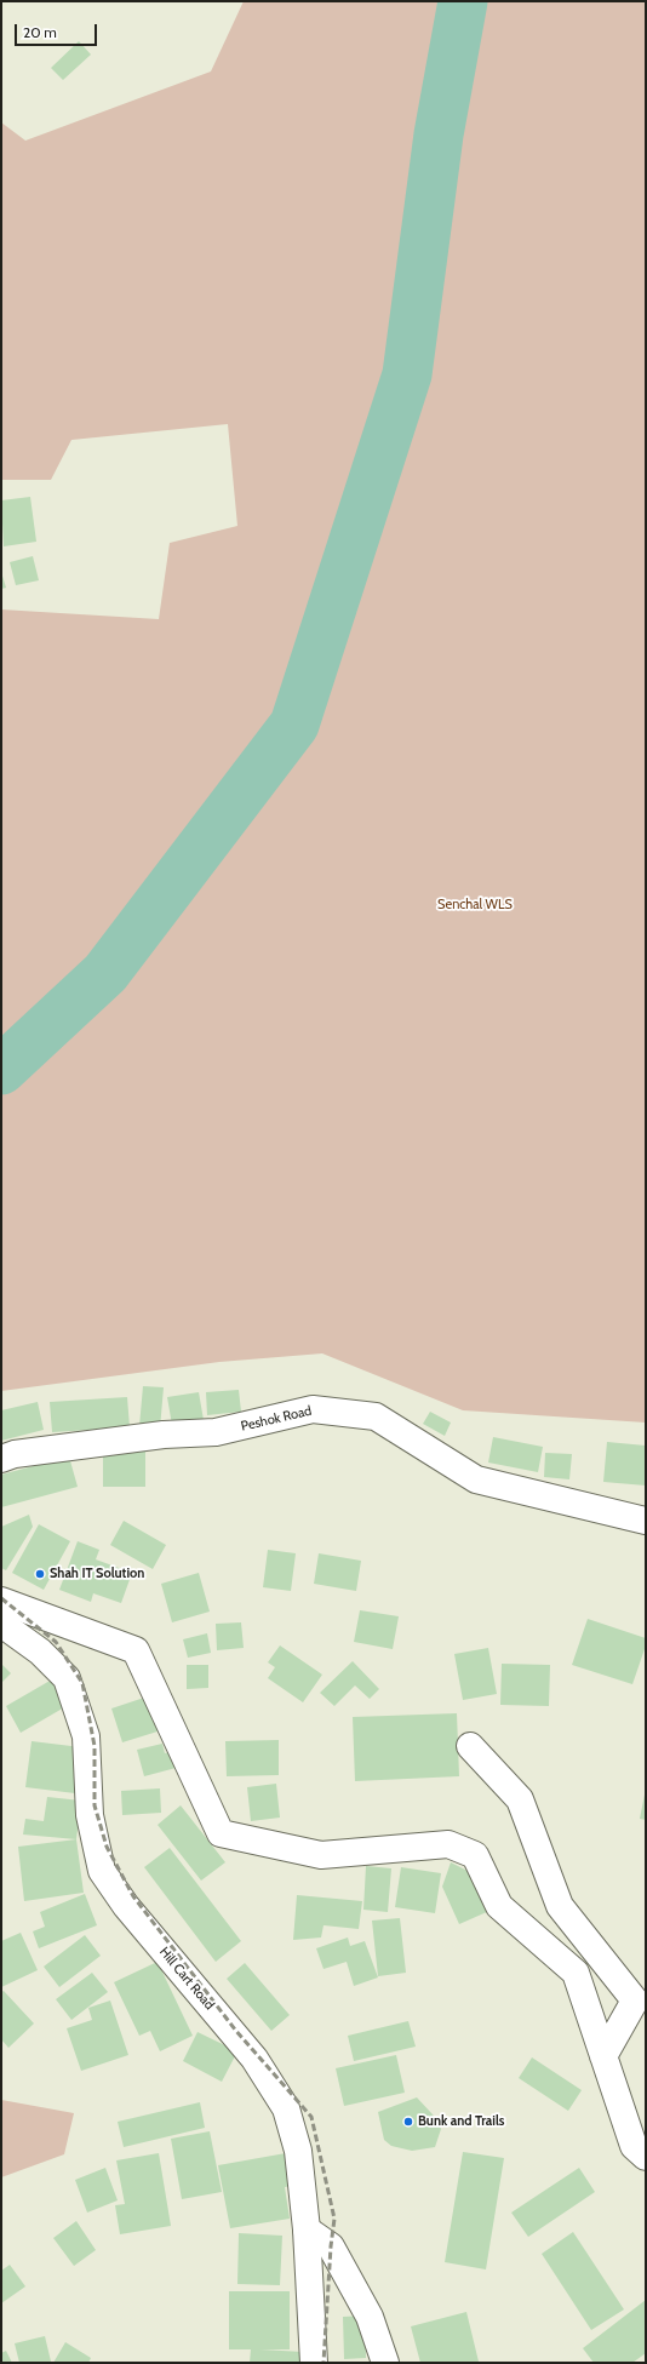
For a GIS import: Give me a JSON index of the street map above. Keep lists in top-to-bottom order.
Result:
{
  "streets": {
    "main road": ["Peshok Road", "Hill Cart Road"]
  },
  "parks": ["Senchal WLS"],
  "places": ["Shah IT Solution", "Bunk and Trails"],
  "scale_bar": "20 m"
}
